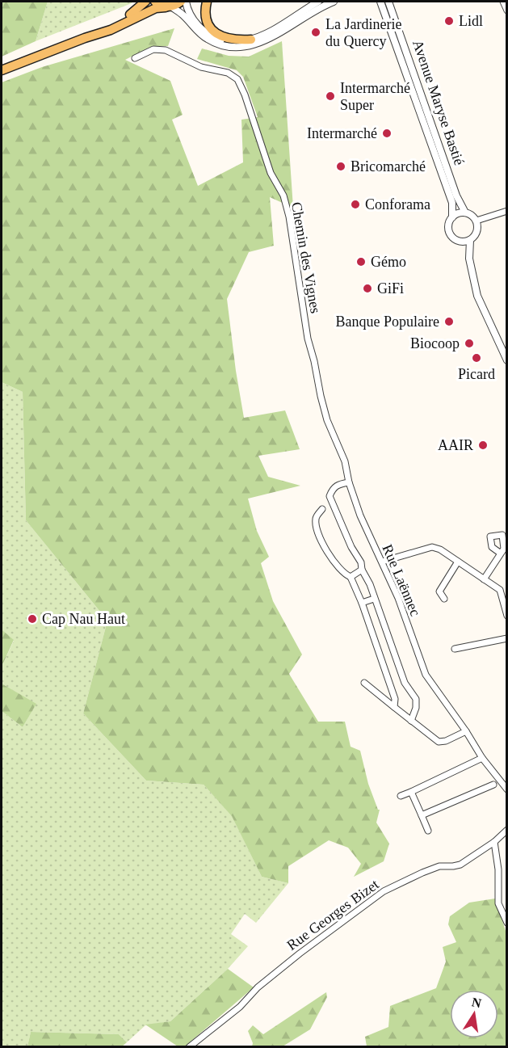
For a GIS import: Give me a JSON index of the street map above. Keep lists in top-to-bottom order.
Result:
{
  "streets": {
    "street": [
      "Avenue Maryse Bastié",
      "Chemin des Vignes",
      "Rue Laënnec",
      "Rue Georges Bizet"
    ]
  },
  "crossings": [
    ["Chemin des Vignes", "Rue Laënnec"]
  ],
  "places": [
    "Lidl",
    "La Jardinerie du Quercy",
    "Intermarché Super",
    "Intermarché",
    "Bricomarché",
    "Conforama",
    "Gémo",
    "GiFi",
    "Banque Populaire",
    "Biocoop",
    "Picard",
    "AAIR",
    "Cap Nau Haut"
  ],
  "north": "top"
}
